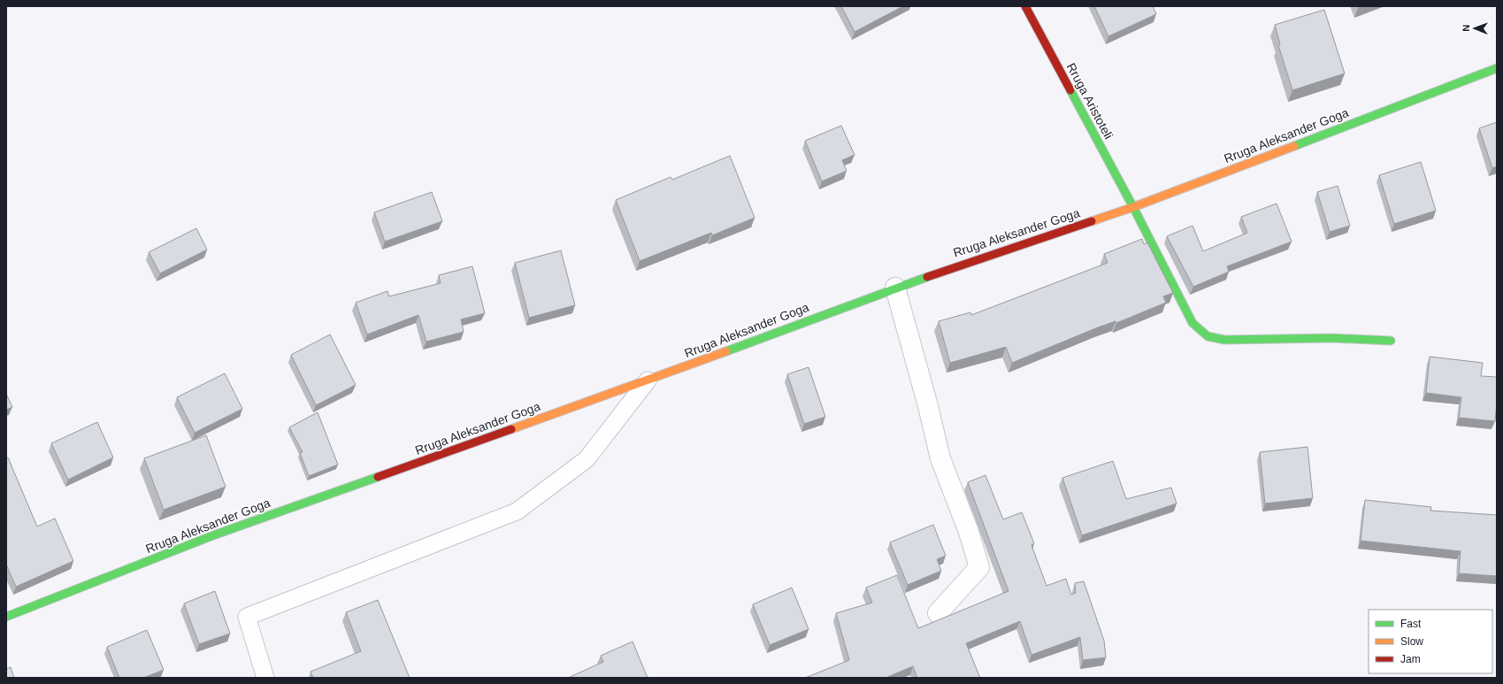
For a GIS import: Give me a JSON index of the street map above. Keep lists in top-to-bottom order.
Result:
{
  "streets": {
    "main road": ["Rruga Aristoteli", "Rruga Aleksander Goga"]
  },
  "crossings": [
    ["Rruga Aristoteli", "Rruga Aleksander Goga"]
  ],
  "legend": ["Fast", "Slow", "Jam"],
  "north": "left"
}
